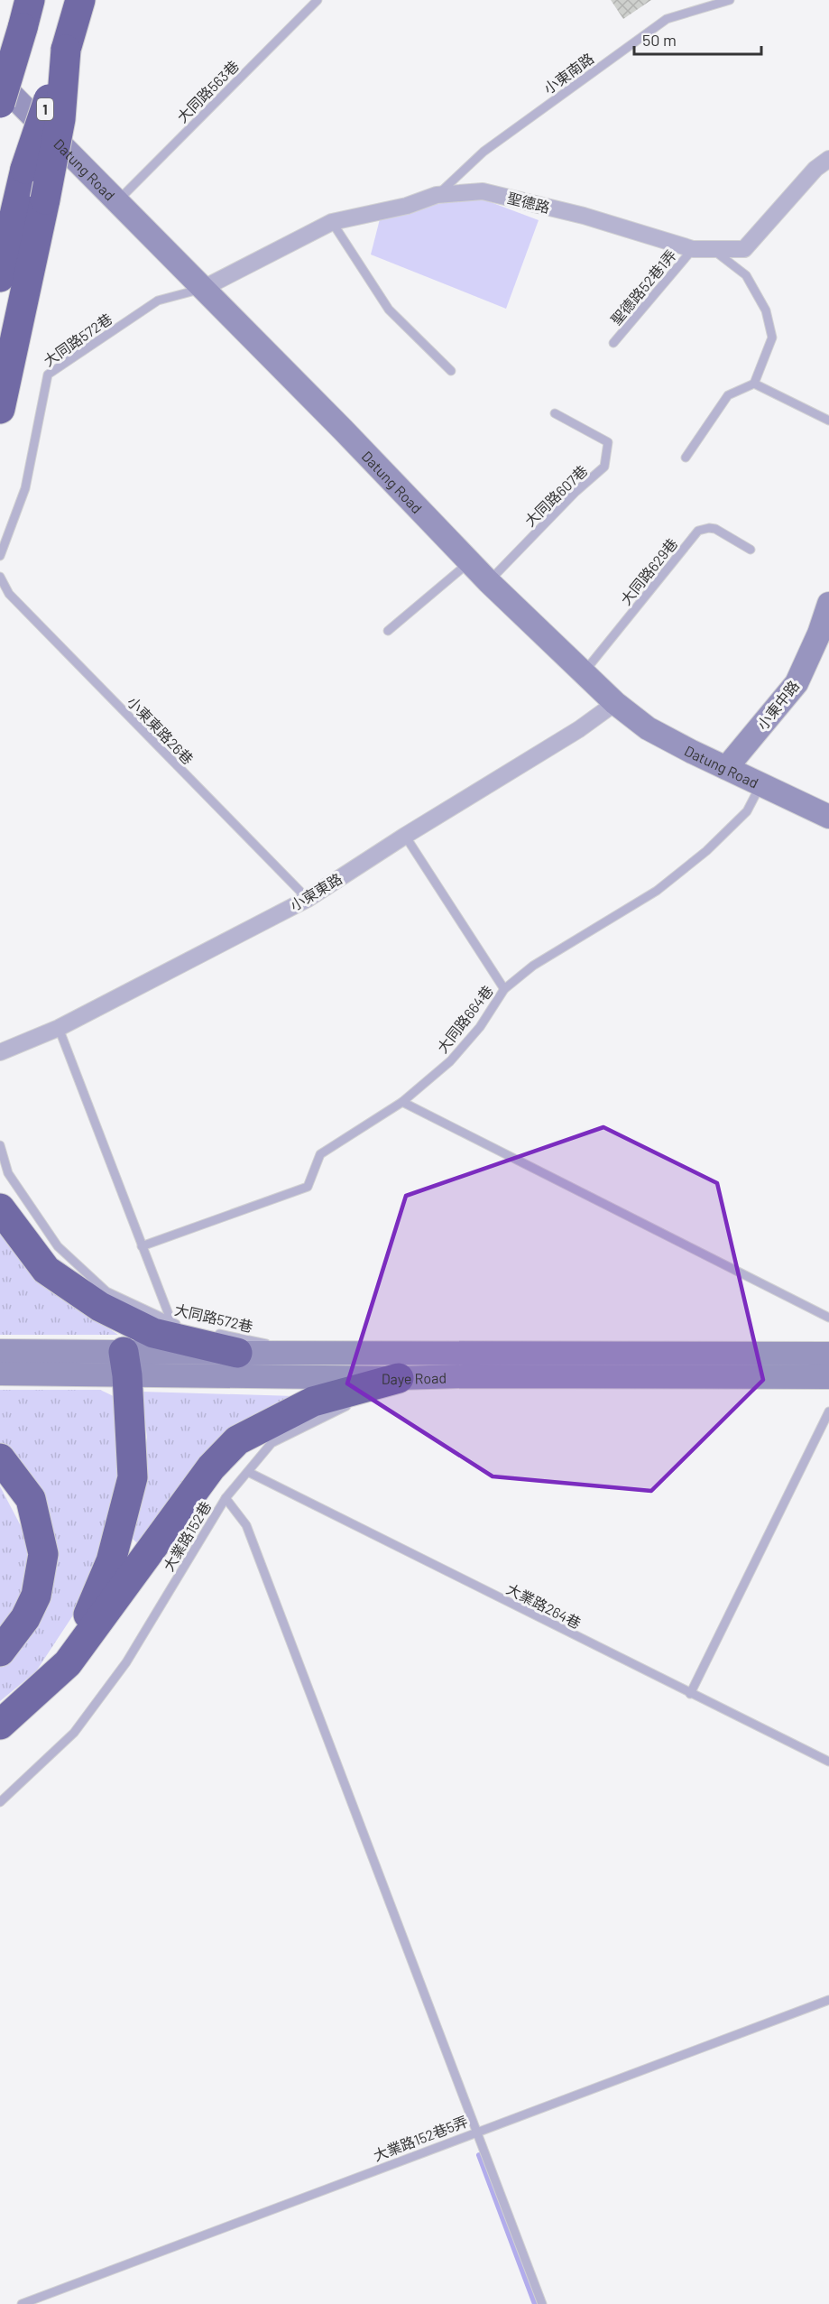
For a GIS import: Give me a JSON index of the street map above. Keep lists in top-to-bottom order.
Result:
{
  "streets": {
    "highway": ["1"],
    "main road": ["Datung Road", "小東中路", "Daye Road"],
    "street": ["聖德路", "小東東路"],
    "lane": [
      "小東南路",
      "大同路563巷",
      "聖德路52巷1弄",
      "大同路572巷",
      "大同路607巷",
      "大同路629巷",
      "小東東路26巷",
      "大同路664巷",
      "大業路152巷",
      "大業路264巷",
      "大業路152巷5弄"
    ]
  },
  "crossings": [
    ["小東南路", "聖德路"],
    ["大同路563巷", "Datung Road"],
    ["Datung Road", "聖德路"],
    ["Datung Road", "大同路572巷"],
    ["Datung Road", "大同路607巷"],
    ["Datung Road", "大同路629巷"],
    ["Datung Road", "小東中路"],
    ["Datung Road", "小東東路"],
    ["Datung Road", "大同路664巷"],
    ["聖德路", "聖德路52巷1弄"],
    ["聖德路", "大同路572巷"],
    ["大同路572巷", "Daye Road"],
    ["小東東路26巷", "小東東路"],
    ["大業路152巷", "大業路264巷"]
  ],
  "scale_bar": "50 m"
}
